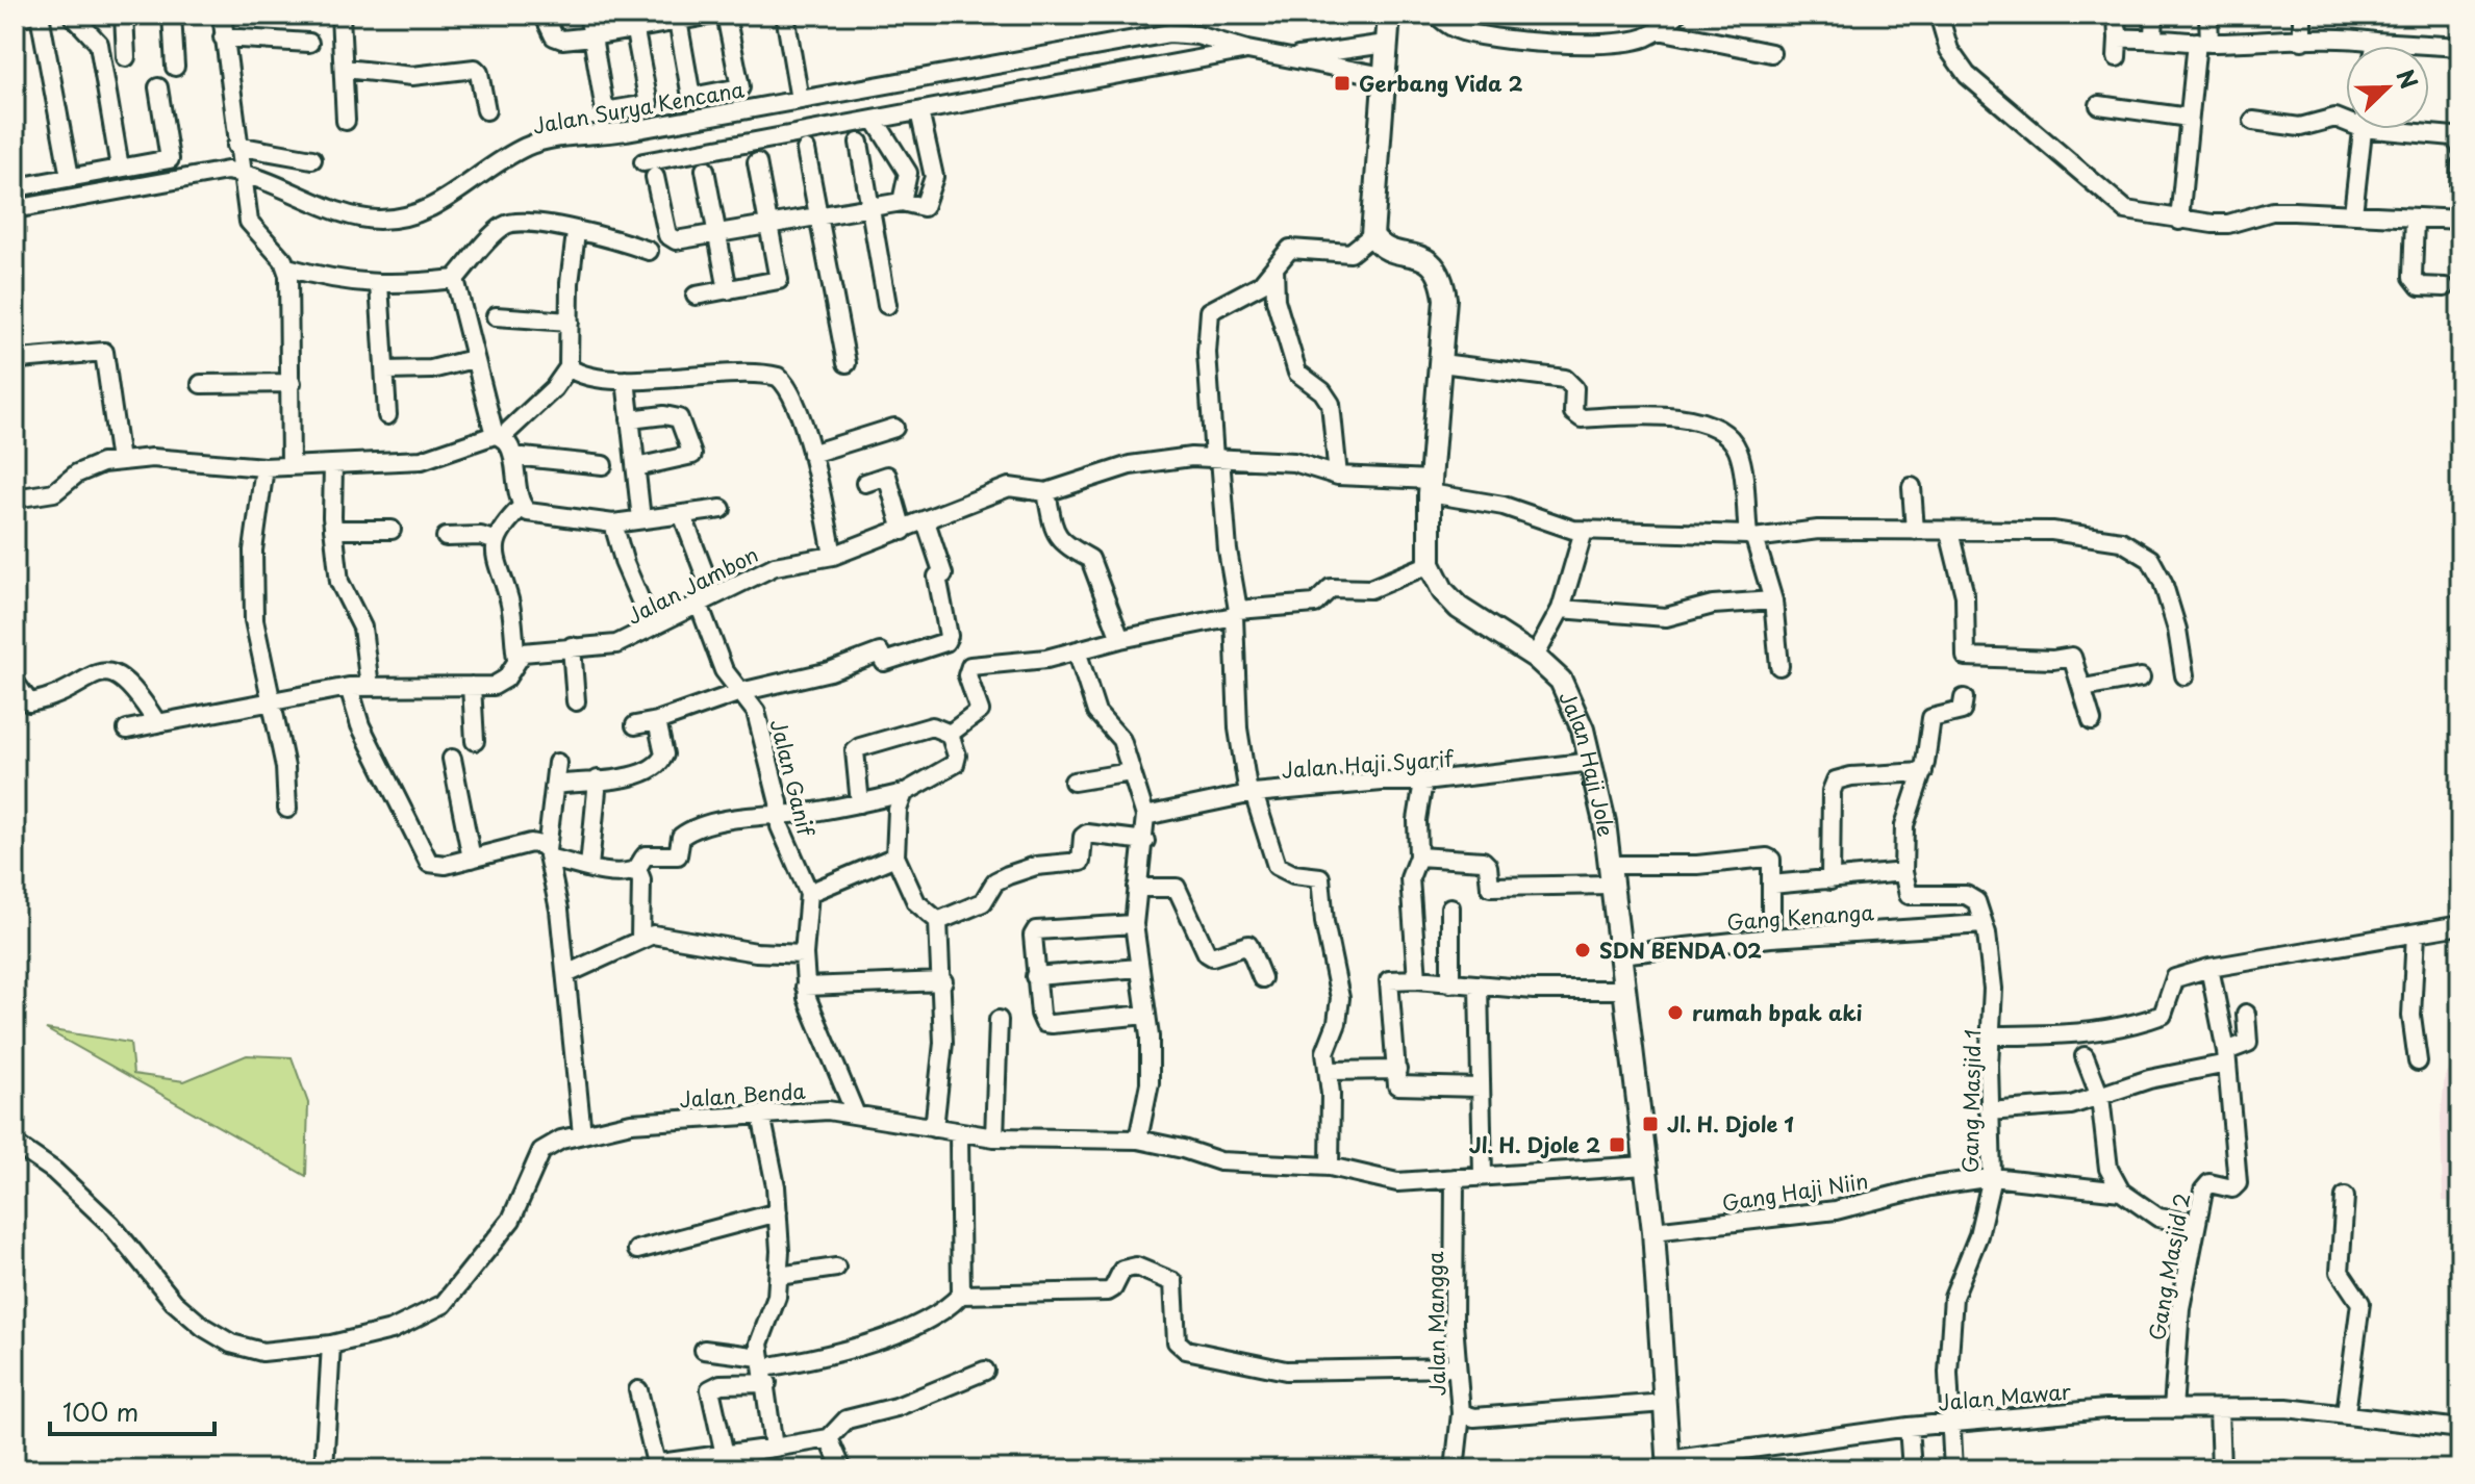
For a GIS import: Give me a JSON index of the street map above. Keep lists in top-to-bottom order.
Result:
{
  "streets": {
    "main road": ["Jalan Haji Jole"],
    "street": [
      "Jalan Surya Kencana",
      "Jalan Jambon",
      "Jalan Haji Syarif",
      "Jalan Ganif",
      "Gang Kenanga",
      "Jalan Benda",
      "Gang Masjid 1",
      "Gang Haji Niin",
      "Gang Masjid 2",
      "Jalan Mangga",
      "Jalan Mawar"
    ]
  },
  "crossings": [
    ["Jalan Jambon", "Jalan Ganif"],
    ["Jalan Haji Syarif", "Jalan Haji Jole"],
    ["Jalan Haji Jole", "Gang Kenanga"],
    ["Jalan Haji Jole", "Jalan Benda"],
    ["Jalan Haji Jole", "Gang Haji Niin"],
    ["Jalan Haji Jole", "Jalan Mangga"],
    ["Jalan Haji Jole", "Jalan Mawar"],
    ["Gang Kenanga", "Gang Masjid 1"],
    ["Jalan Benda", "Jalan Mangga"],
    ["Gang Masjid 1", "Gang Haji Niin"],
    ["Gang Masjid 1", "Jalan Mawar"],
    ["Gang Masjid 2", "Jalan Mawar"]
  ],
  "places": {
    "transit": ["Gerbang Vida 2", "Jl. H. Djole 1", "Jl. H. Djole 2"],
    "other": ["SDN BENDA 02", "rumah bpak aki"]
  },
  "scale_bar": "100 m",
  "north": "top right"
}
